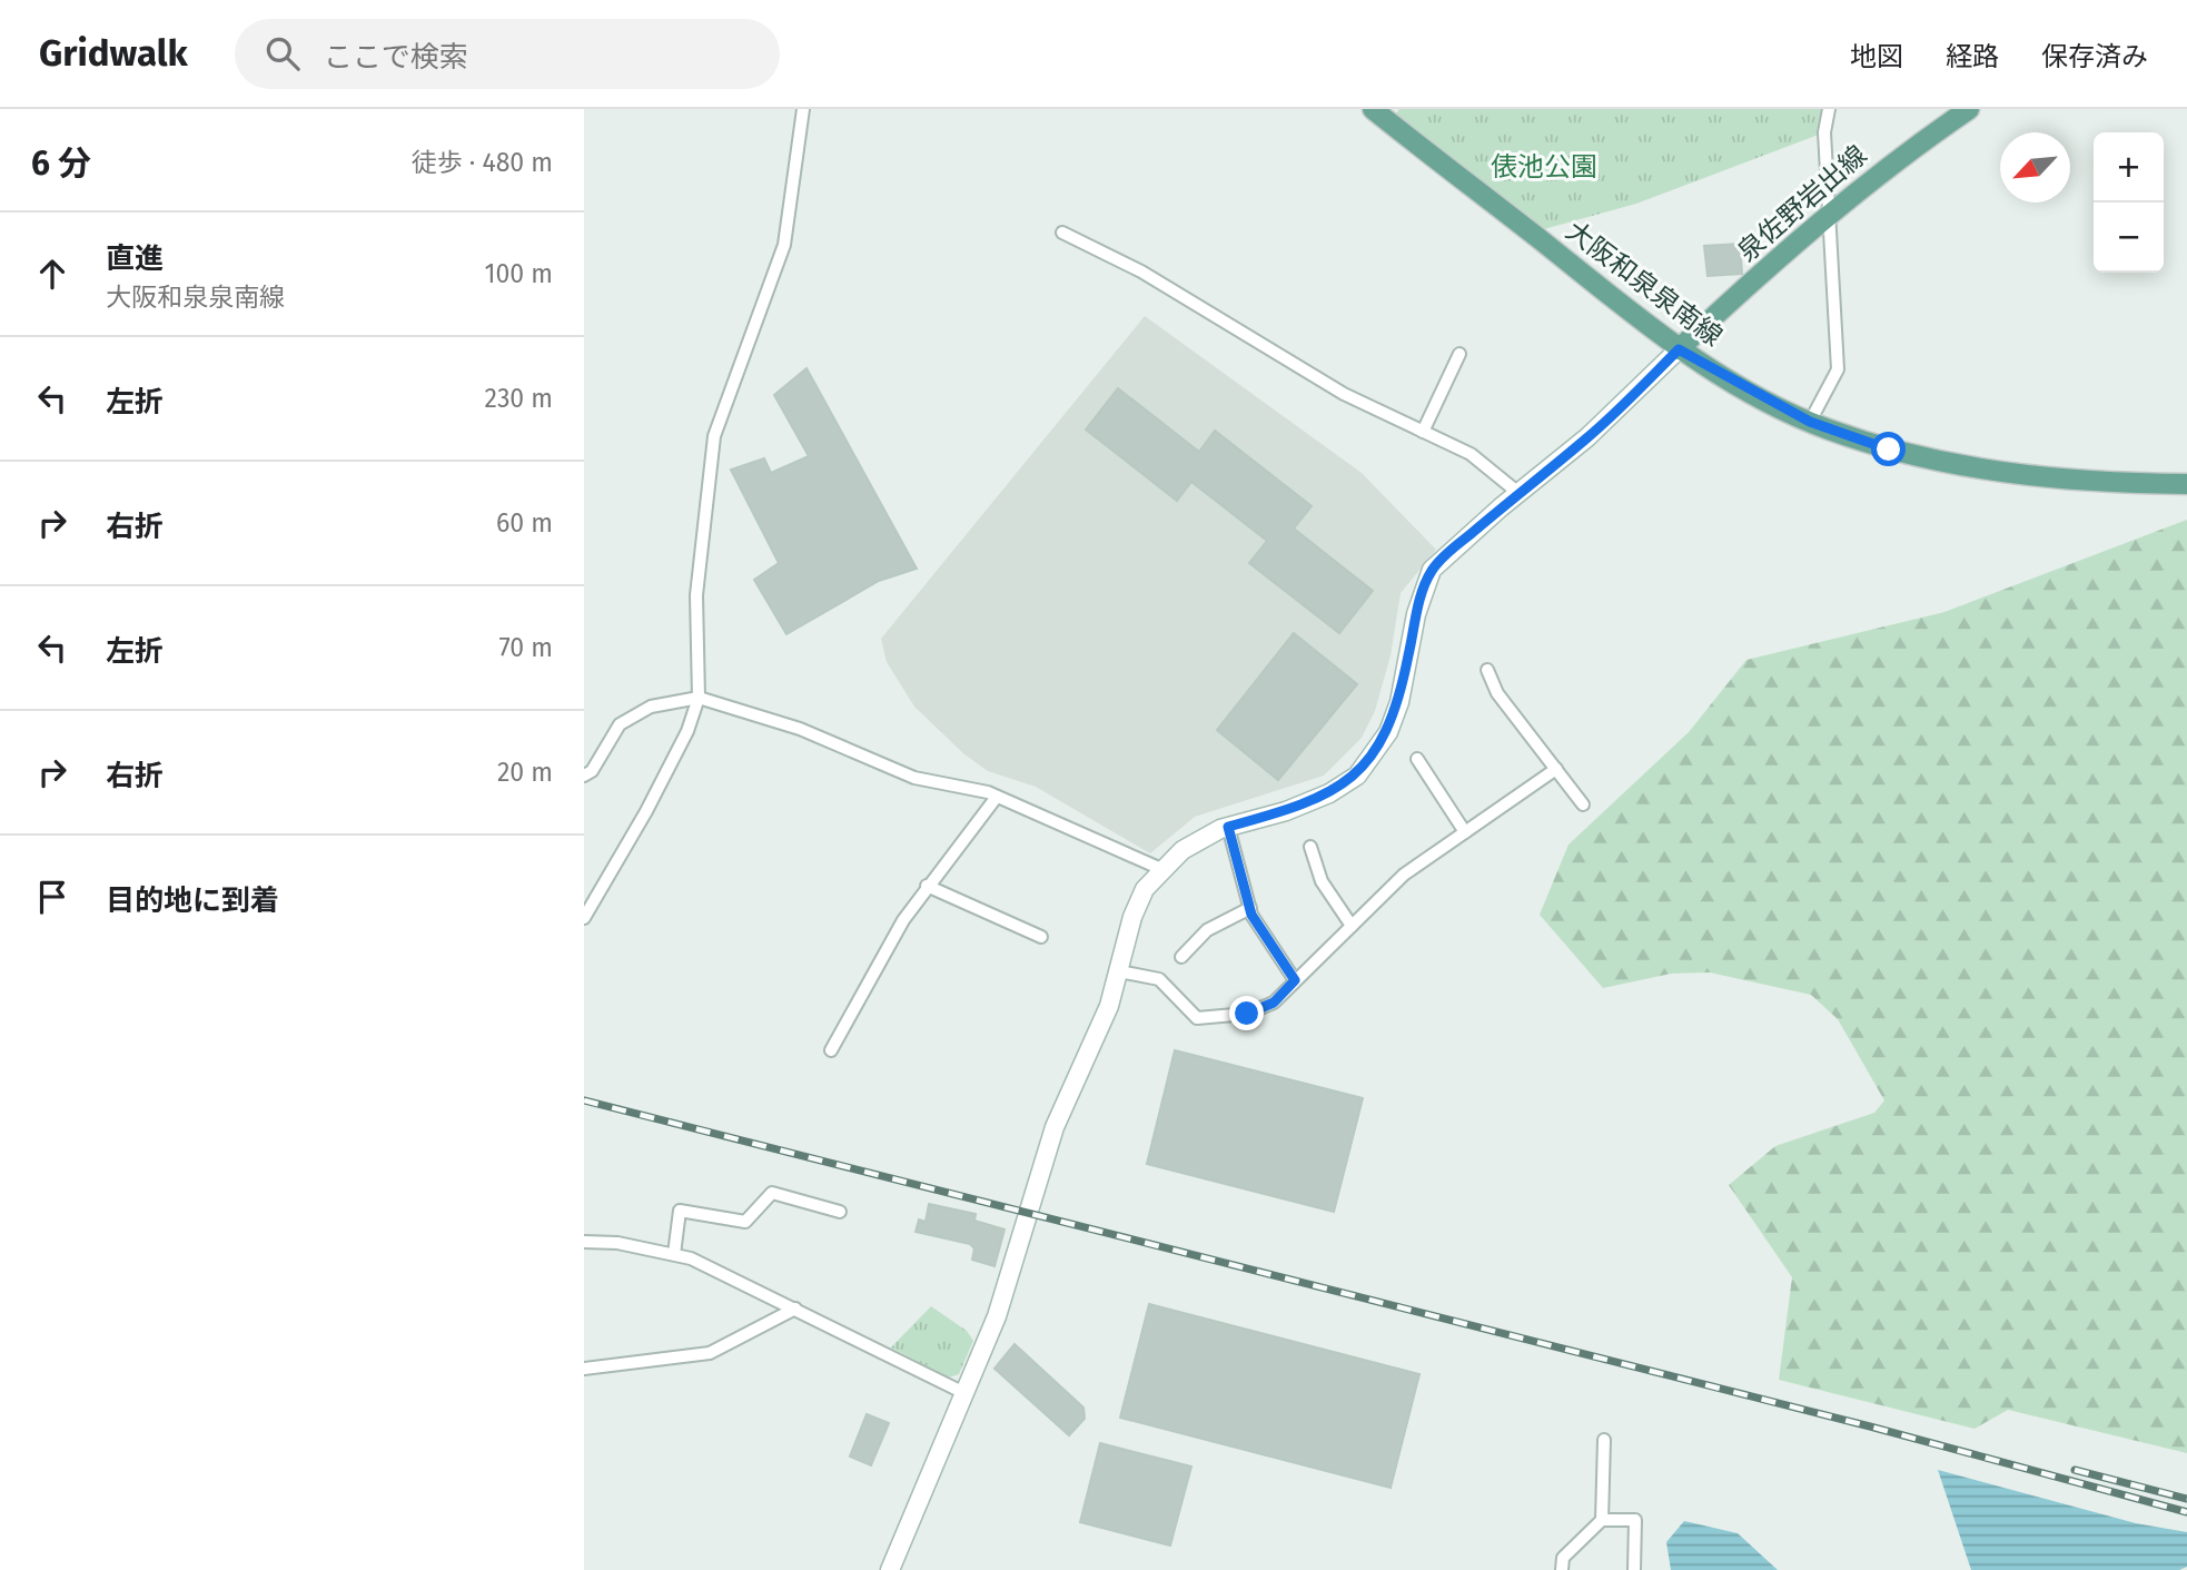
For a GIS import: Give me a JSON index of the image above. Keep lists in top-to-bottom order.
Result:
{
  "streets": {
    "main road": ["泉佐野岩出線", "大阪和泉泉南線"]
  },
  "crossings": [
    ["泉佐野岩出線", "大阪和泉泉南線"]
  ],
  "parks": ["俵池公園"],
  "north": "bottom left",
  "page": {
    "header": "Gridwalk",
    "search": "ここで検索",
    "nav": ["地図", "経路", "保存済み"],
    "heading": ["6 分", "徒歩 · 480 m"],
    "map_buttons": ["+", "−"],
    "list": [
      ["直進", "大阪和泉泉南線", "100 m"],
      ["左折", "230 m"],
      ["右折", "60 m"],
      ["左折", "70 m"],
      ["右折", "20 m"],
      "目的地に到着"
    ]
  }
}
